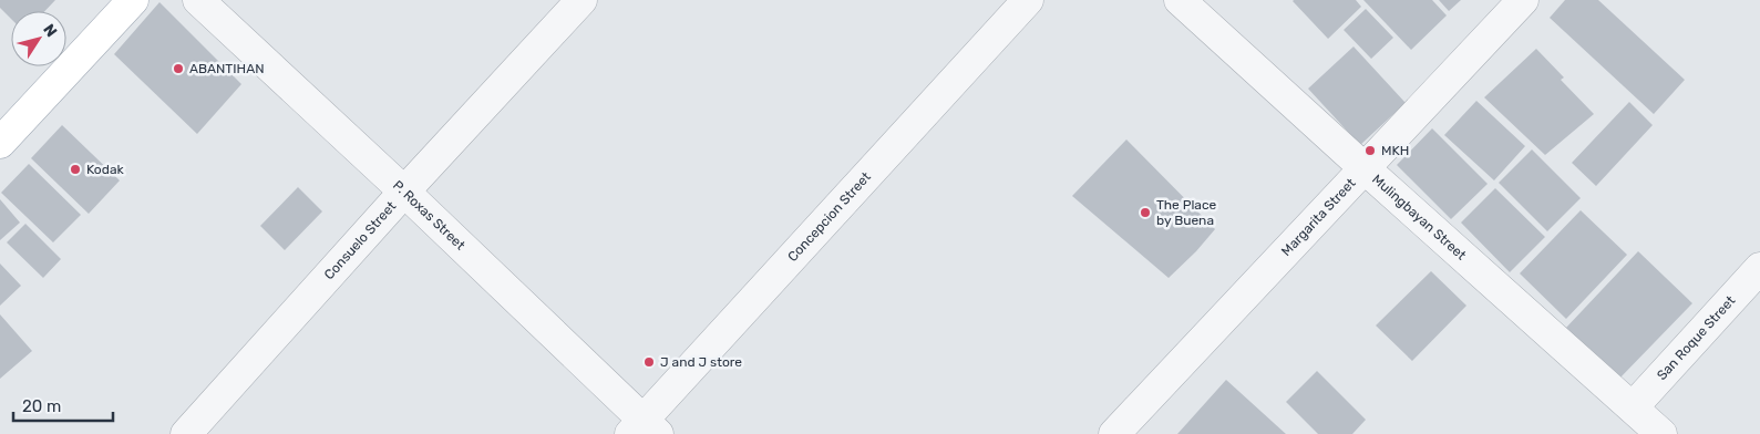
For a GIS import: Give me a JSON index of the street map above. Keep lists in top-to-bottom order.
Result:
{
  "streets": {
    "street": [
      "P. Roxas Street",
      "Concepcion Street",
      "Margarita Street",
      "Mulingbayan Street",
      "Consuelo Street",
      "San Roque Street"
    ]
  },
  "crossings": [
    ["P. Roxas Street", "Concepcion Street"],
    ["P. Roxas Street", "Consuelo Street"],
    ["Margarita Street", "Mulingbayan Street"],
    ["Mulingbayan Street", "San Roque Street"]
  ],
  "places": [
    "ABANTIHAN",
    "MKH",
    "Kodak",
    "The Place by Buena",
    "J and J store"
  ],
  "scale_bar": "20 m",
  "north": "top right"
}
